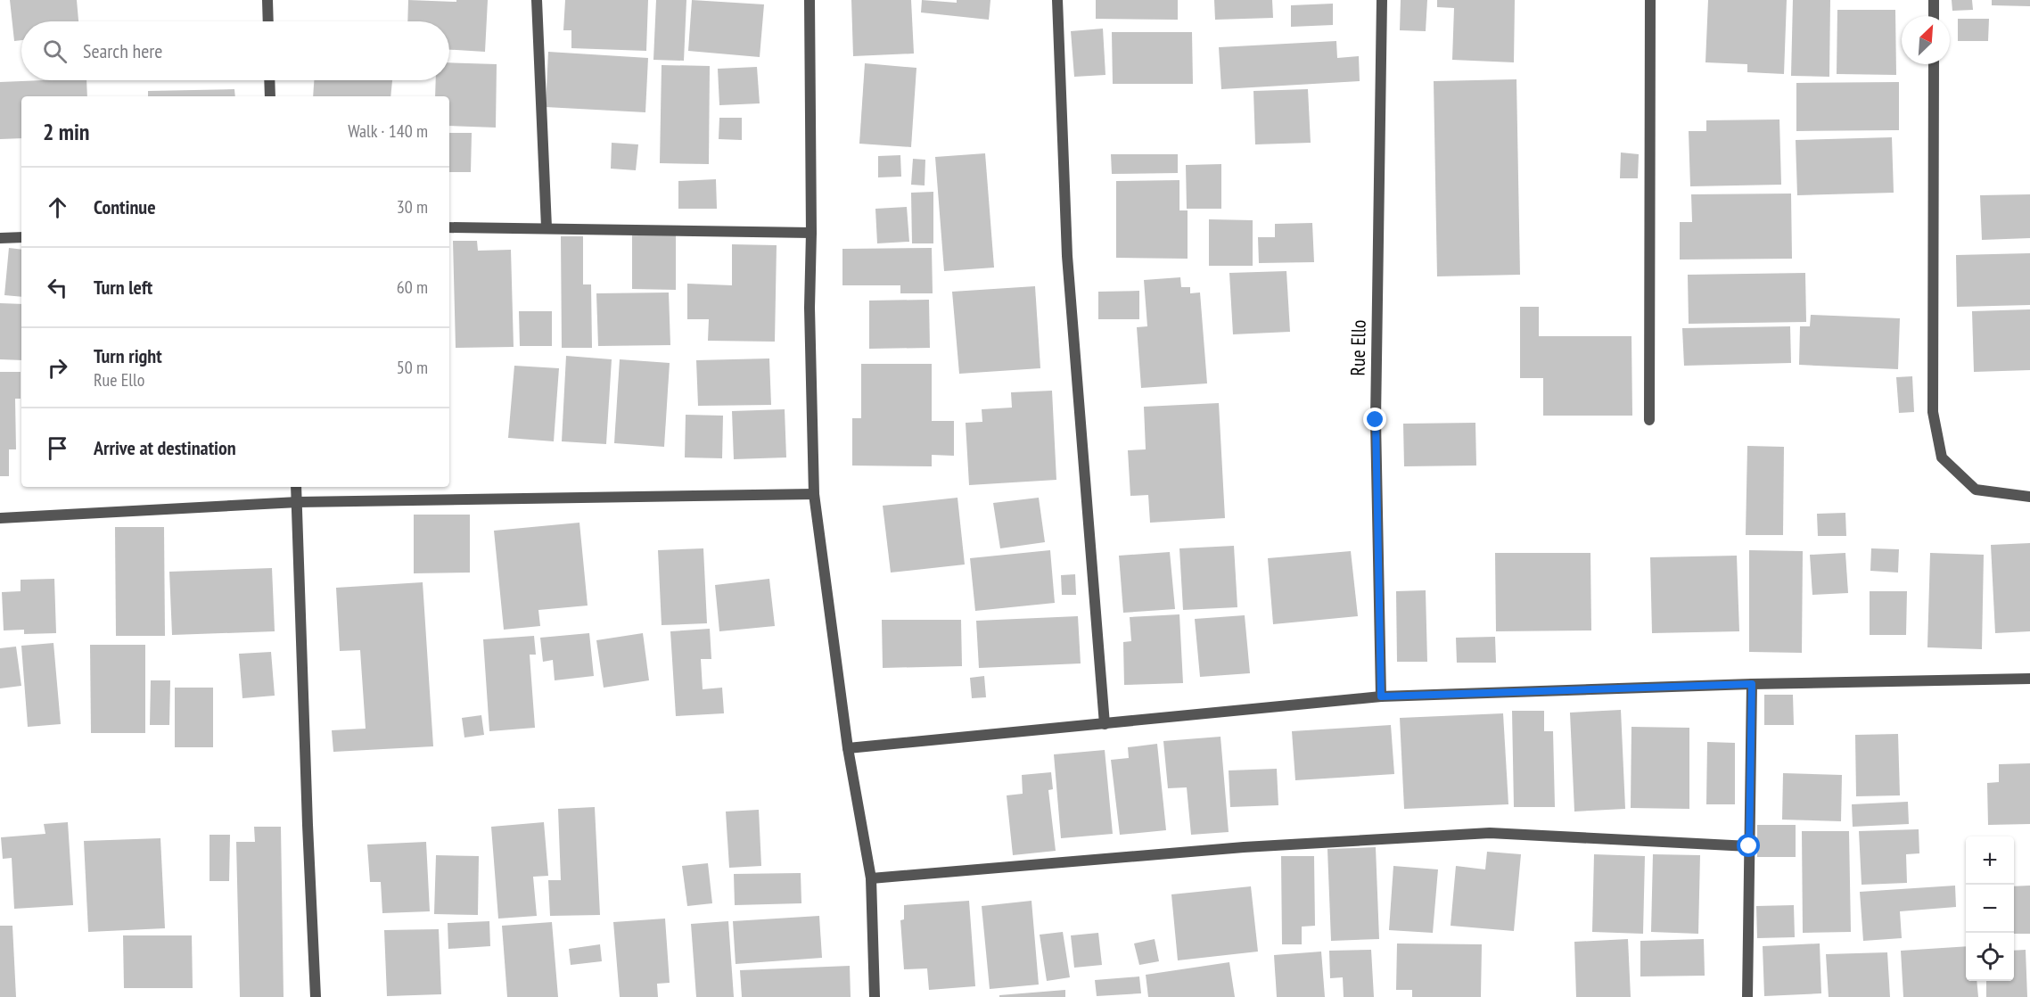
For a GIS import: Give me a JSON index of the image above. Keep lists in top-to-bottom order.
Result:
{
  "streets": {
    "street": ["Rue Ello"]
  },
  "north": "top right",
  "page": {
    "search": "Search here",
    "heading": ["2 min", "Walk · 140 m"],
    "list": [
      ["Continue", "30 m"],
      ["Turn left", "60 m"],
      ["Turn right", "Rue Ello", "50 m"],
      "Arrive at destination"
    ],
    "map_buttons": ["+", "−"]
  }
}
